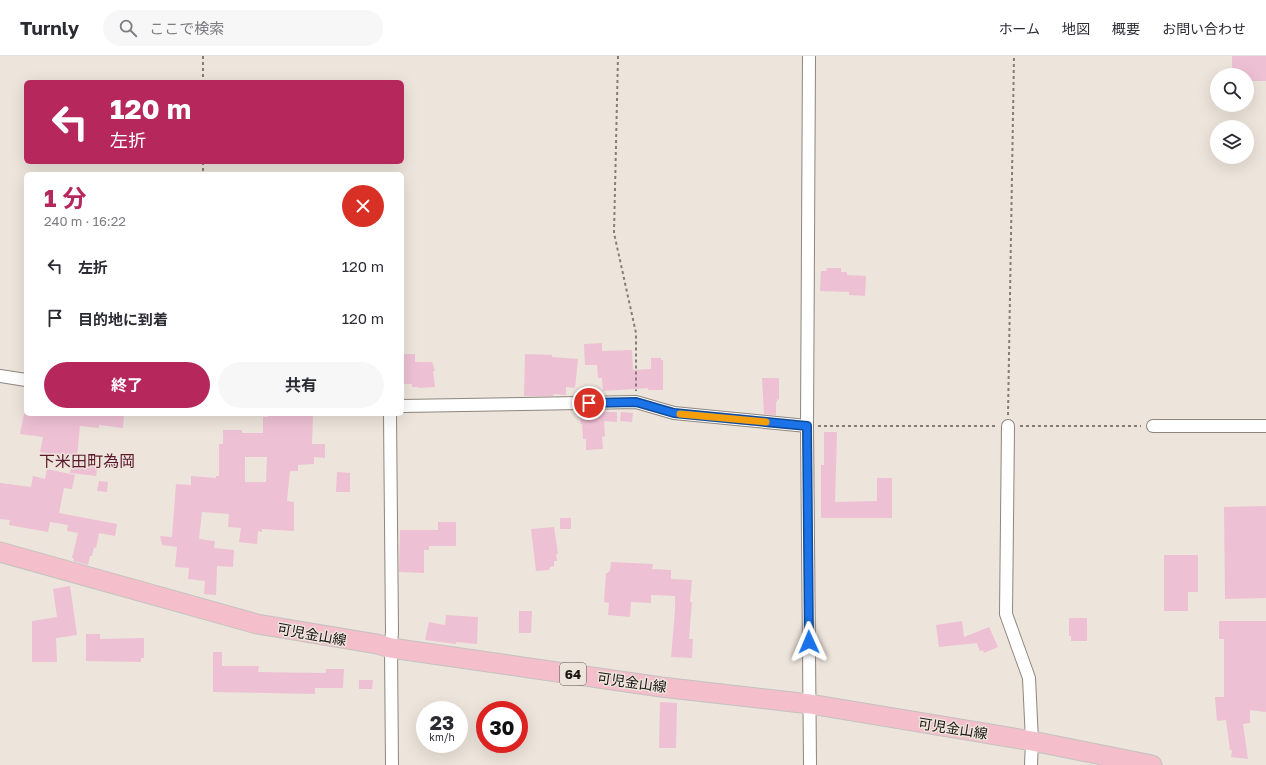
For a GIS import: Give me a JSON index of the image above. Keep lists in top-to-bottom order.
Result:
{
  "streets": {
    "main road": ["可児金山線", "64"]
  },
  "districts": ["下米田町為岡"],
  "page": {
    "header": "Turnly",
    "search": "ここで検索",
    "nav": [
      "ホーム",
      "地図",
      "概要",
      "お問い合わせ"
    ],
    "turn": ["120 m", "左折"],
    "heading": ["1 分", "240 m · 16:22"],
    "list": [
      {
        "name": "左折",
        "value": "120 m"
      },
      {
        "name": "目的地に到着",
        "value": "120 m"
      }
    ],
    "buttons": ["終了", "共有"],
    "speed": "23 km/h",
    "limit": "30"
  }
}
